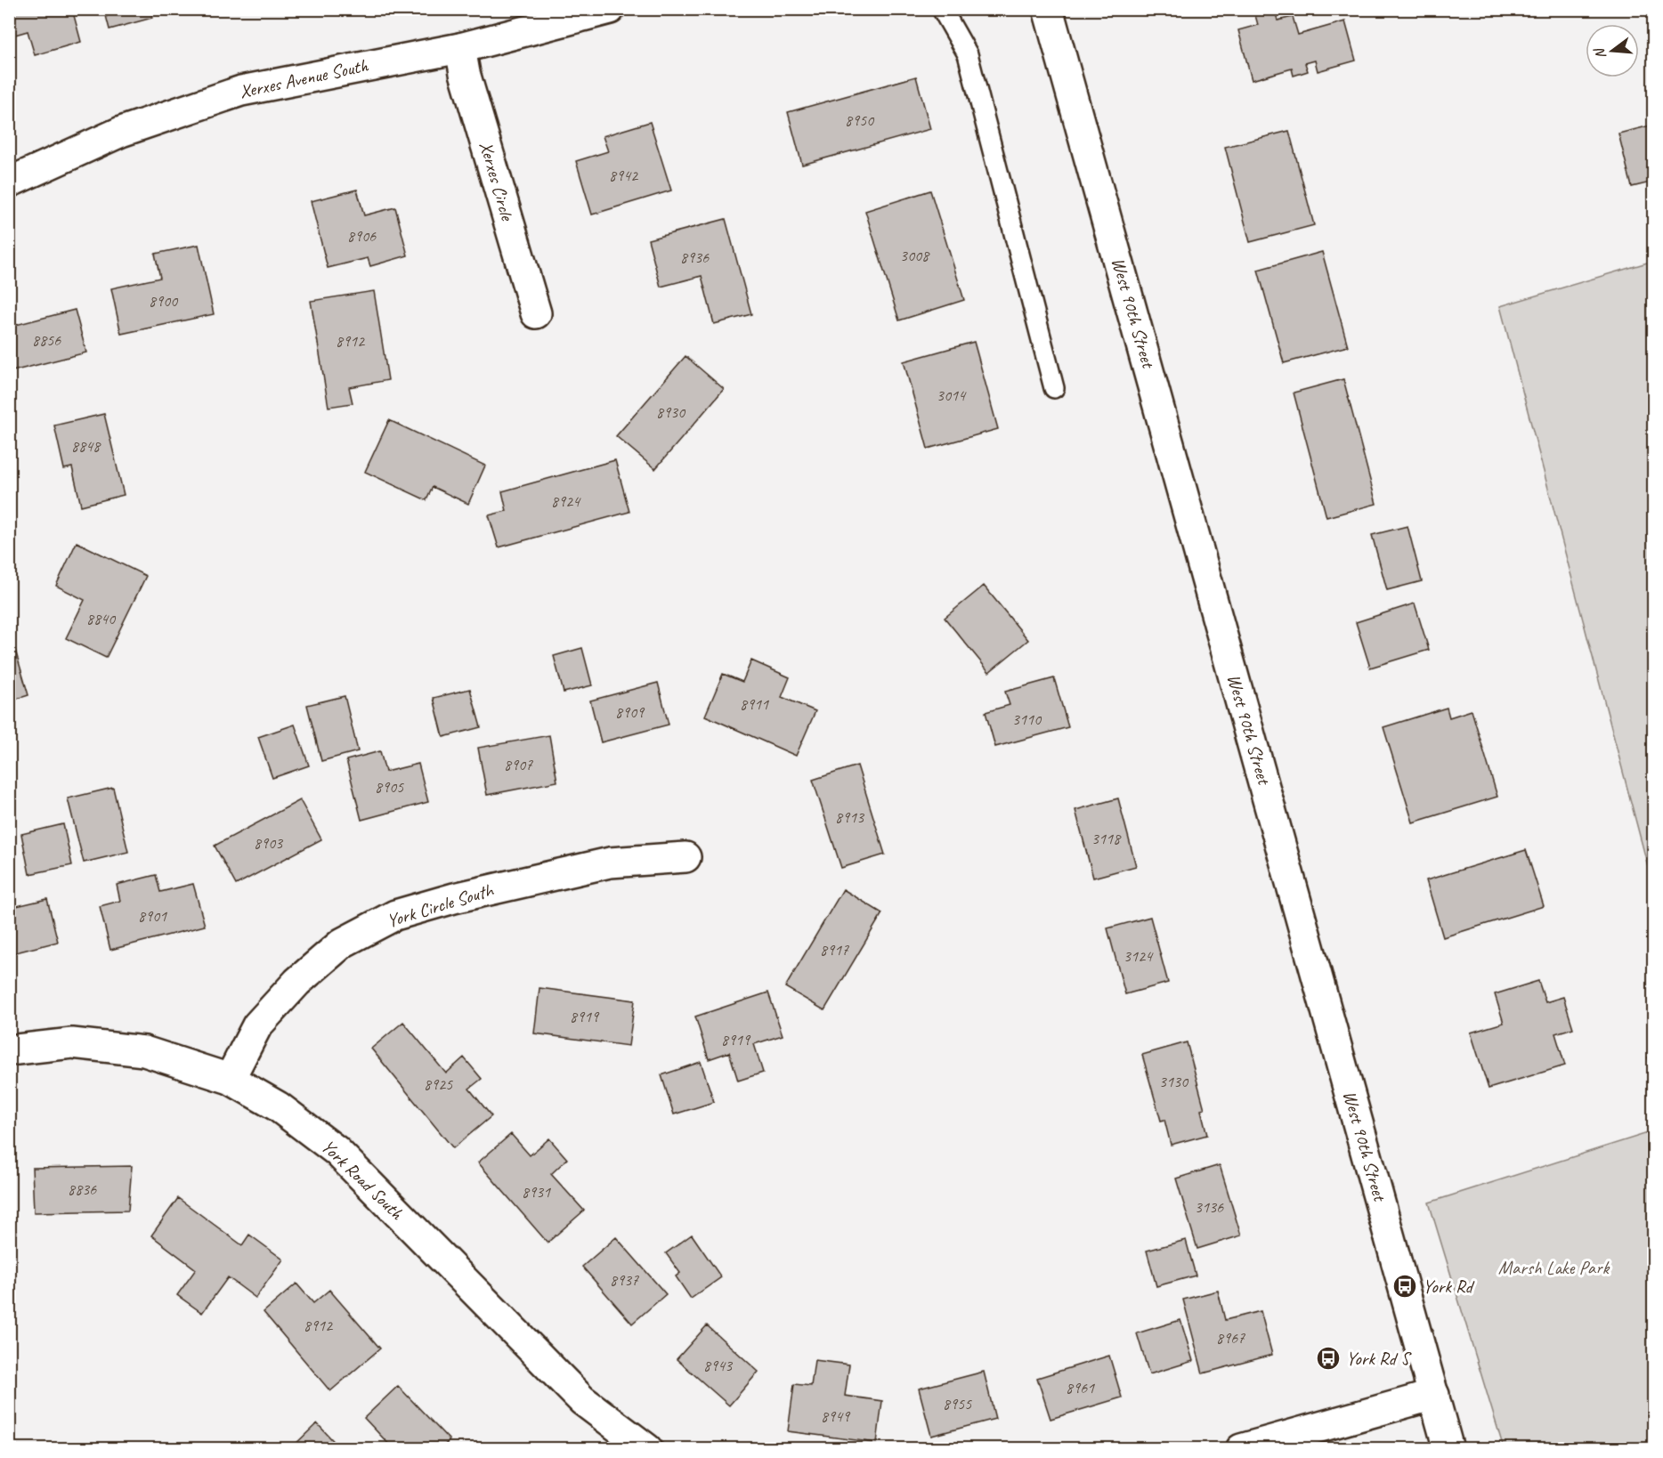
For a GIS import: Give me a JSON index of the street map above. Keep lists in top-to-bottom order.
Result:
{
  "streets": {
    "street": [
      "Xerxes Avenue South",
      "Xerxes Circle",
      "West 90th Street",
      "York Circle South",
      "York Road South"
    ]
  },
  "crossings": [
    ["Xerxes Avenue South", "Xerxes Circle"],
    ["York Circle South", "York Road South"]
  ],
  "parks": ["Marsh Lake Park"],
  "places": {
    "bus stop": ["York Rd", "York Rd S"]
  },
  "house_numbers": [
    "8950",
    "8942",
    "8906",
    "3008",
    "8936",
    "8900",
    "8856",
    "8912",
    "3014",
    "8930",
    "8848",
    "8924",
    "8840",
    "8911",
    "8909",
    "3110",
    "8907",
    "8905",
    "8913",
    "3118",
    "8903",
    "8901",
    "8917",
    "3124",
    "8919",
    "8919",
    "3130",
    "8925",
    "8836",
    "8931",
    "3136",
    "8937",
    "8912",
    "8967",
    "8943",
    "8961",
    "8955",
    "8949"
  ],
  "north": "left"
}
